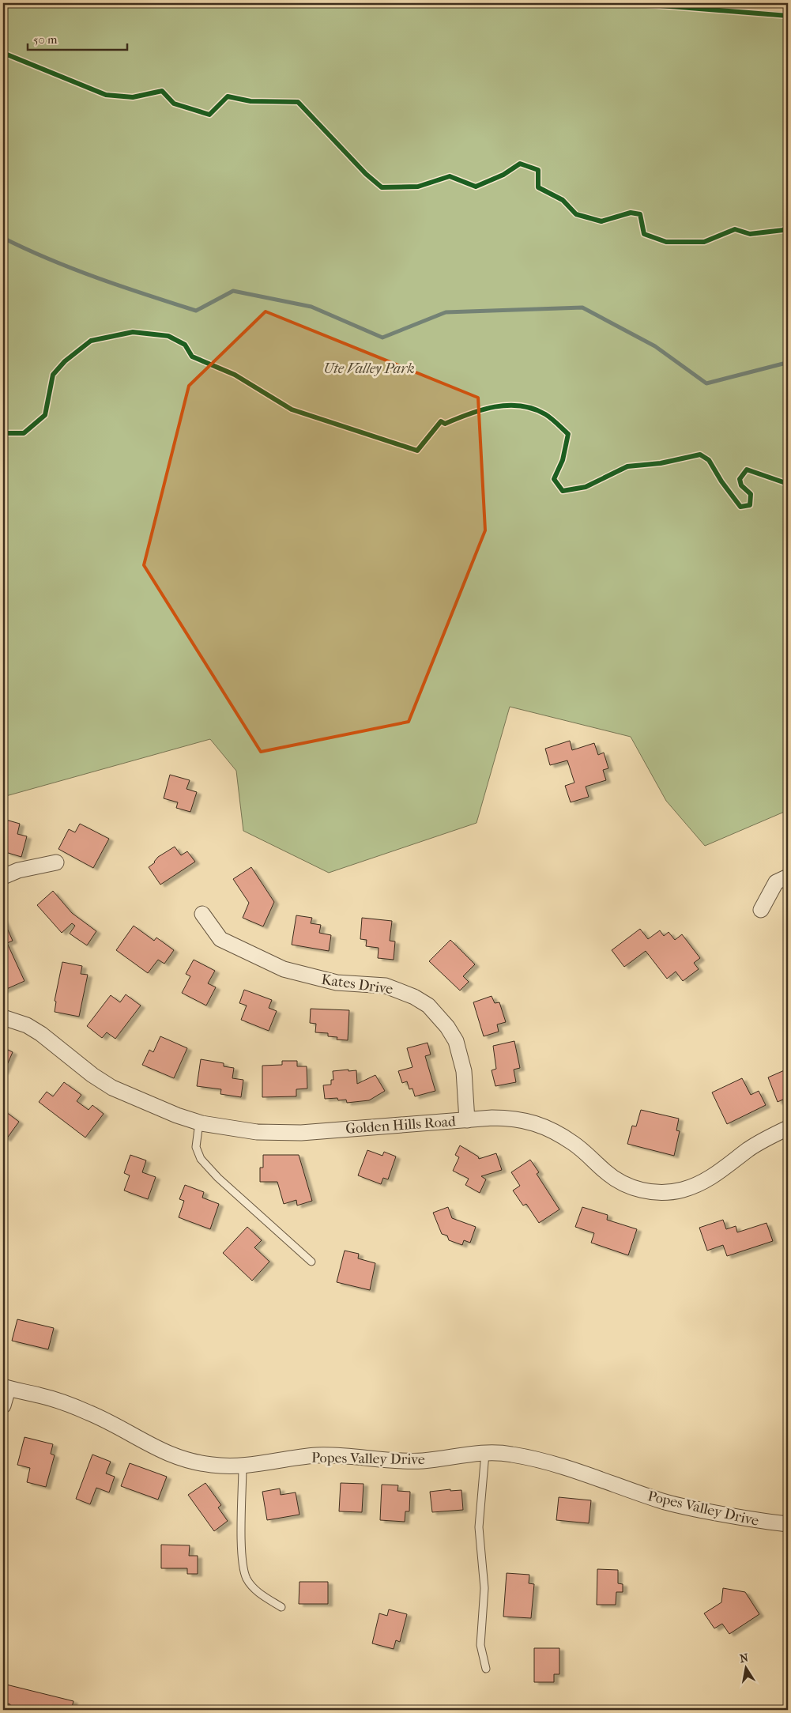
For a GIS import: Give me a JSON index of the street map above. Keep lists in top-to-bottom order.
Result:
{
  "streets": {
    "street": ["Kates Drive", "Golden Hills Road", "Popes Valley Drive"]
  },
  "crossings": [
    ["Kates Drive", "Golden Hills Road"]
  ],
  "parks": ["Ute Valley Park"],
  "scale_bar": "50 m",
  "north": "top"
}
